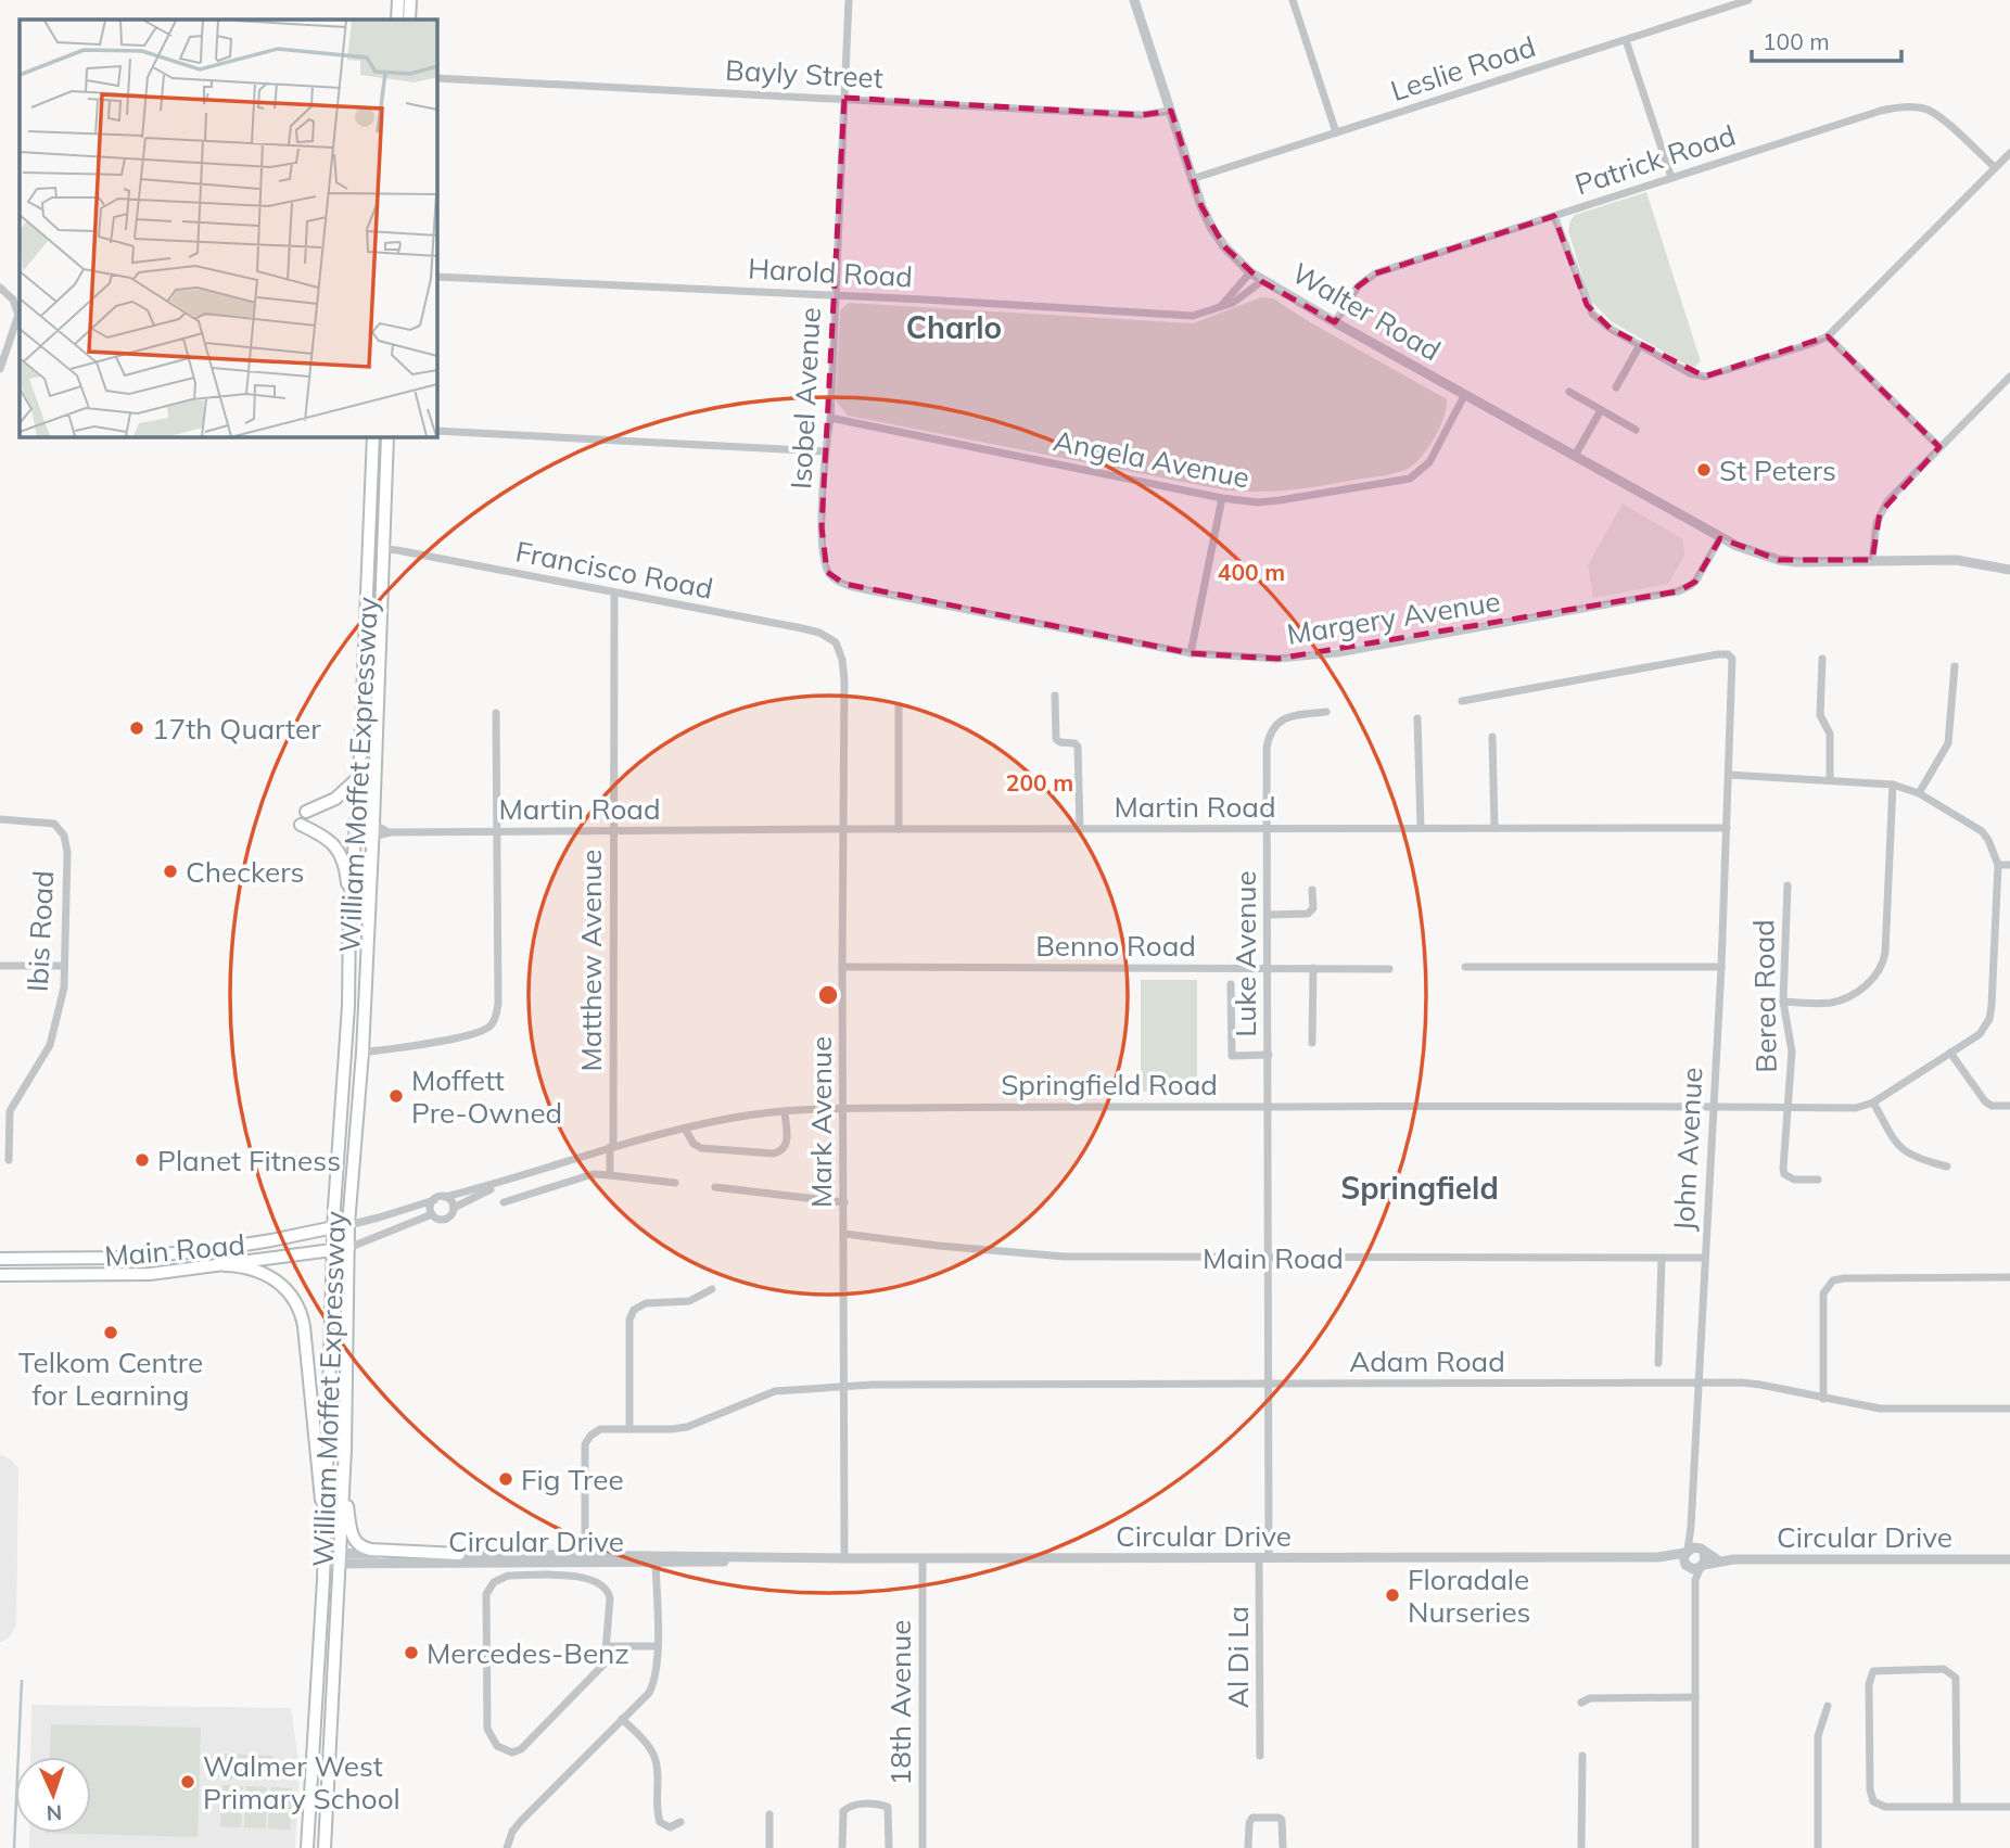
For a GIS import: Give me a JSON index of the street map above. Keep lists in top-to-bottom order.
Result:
{
  "streets": {
    "main road": ["William Moffet Expressway", "Main Road"],
    "street": [
      "Leslie Road",
      "Bayly Street",
      "Patrick Road",
      "Harold Road",
      "Walter Road",
      "Isobel Avenue",
      "Angela Avenue",
      "Francisco Road",
      "Margery Avenue",
      "Martin Road",
      "Ibis Road",
      "Benno Road",
      "Luke Avenue",
      "Matthew Avenue",
      "Berea Road",
      "Springfield Road",
      "Mark Avenue",
      "John Avenue",
      "Adam Road",
      "Circular Drive",
      "Al Di La",
      "18th Avenue"
    ]
  },
  "crossings": [
    ["Leslie Road", "Walter Road"],
    ["Bayly Street", "Walter Road"],
    ["Bayly Street", "Isobel Avenue"],
    ["Patrick Road", "Walter Road"],
    ["Harold Road", "Walter Road"],
    ["Harold Road", "Isobel Avenue"],
    ["Walter Road", "Angela Avenue"],
    ["Walter Road", "Margery Avenue"],
    ["Isobel Avenue", "Angela Avenue"],
    ["Isobel Avenue", "Margery Avenue"],
    ["Francisco Road", "Matthew Avenue"],
    ["Francisco Road", "Mark Avenue"],
    ["William Moffet Expressway", "Main Road"],
    ["William Moffet Expressway", "Circular Drive"],
    ["Martin Road", "Luke Avenue"],
    ["Martin Road", "Matthew Avenue"],
    ["Martin Road", "Mark Avenue"],
    ["Martin Road", "John Avenue"],
    ["Benno Road", "Luke Avenue"],
    ["Benno Road", "Mark Avenue"],
    ["Luke Avenue", "Springfield Road"],
    ["Luke Avenue", "Main Road"],
    ["Luke Avenue", "Adam Road"],
    ["Luke Avenue", "Circular Drive"],
    ["Luke Avenue", "Al Di La"],
    ["Matthew Avenue", "Springfield Road"],
    ["Berea Road", "Springfield Road"],
    ["Springfield Road", "Mark Avenue"],
    ["Springfield Road", "John Avenue"],
    ["Mark Avenue", "Main Road"],
    ["Mark Avenue", "Adam Road"],
    ["Mark Avenue", "Circular Drive"],
    ["John Avenue", "Main Road"],
    ["John Avenue", "Adam Road"],
    ["John Avenue", "Circular Drive"],
    ["Circular Drive", "Al Di La"],
    ["Circular Drive", "18th Avenue"]
  ],
  "districts": ["Charlo", "Springfield"],
  "places": [
    "St Peters",
    "17th Quarter",
    "Checkers",
    "Moffett Pre-Owned",
    "Planet Fitness",
    "Telkom Centre for Learning",
    "Fig Tree",
    "Floradale Nurseries",
    "Mercedes-Benz",
    "Walmer West Primary School"
  ],
  "scale_bar": "100 m",
  "north": "bottom",
  "rings": ["400 m", "200 m"]
}
